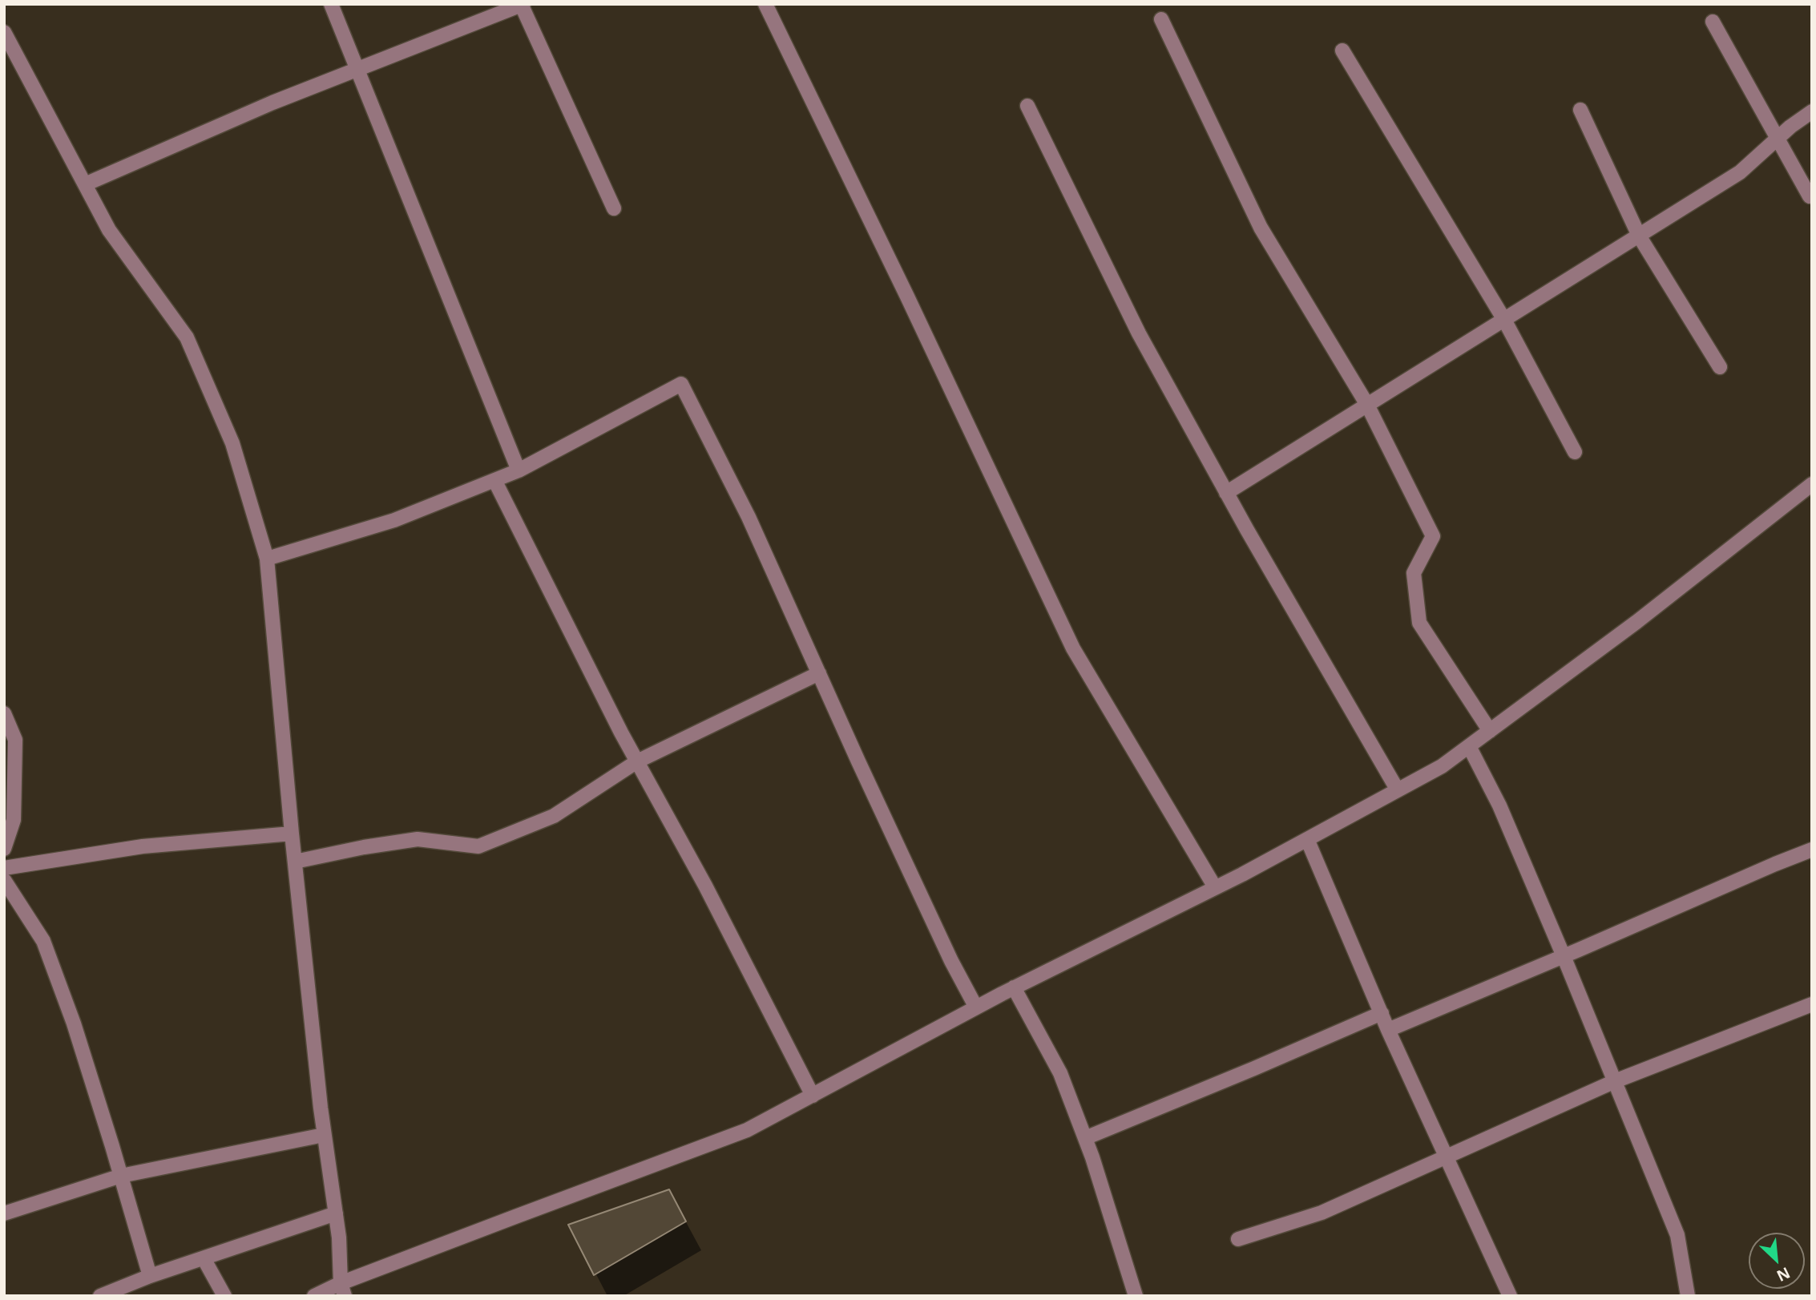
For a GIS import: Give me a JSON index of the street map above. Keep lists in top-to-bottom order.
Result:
{
  "north": "bottom right"
}
